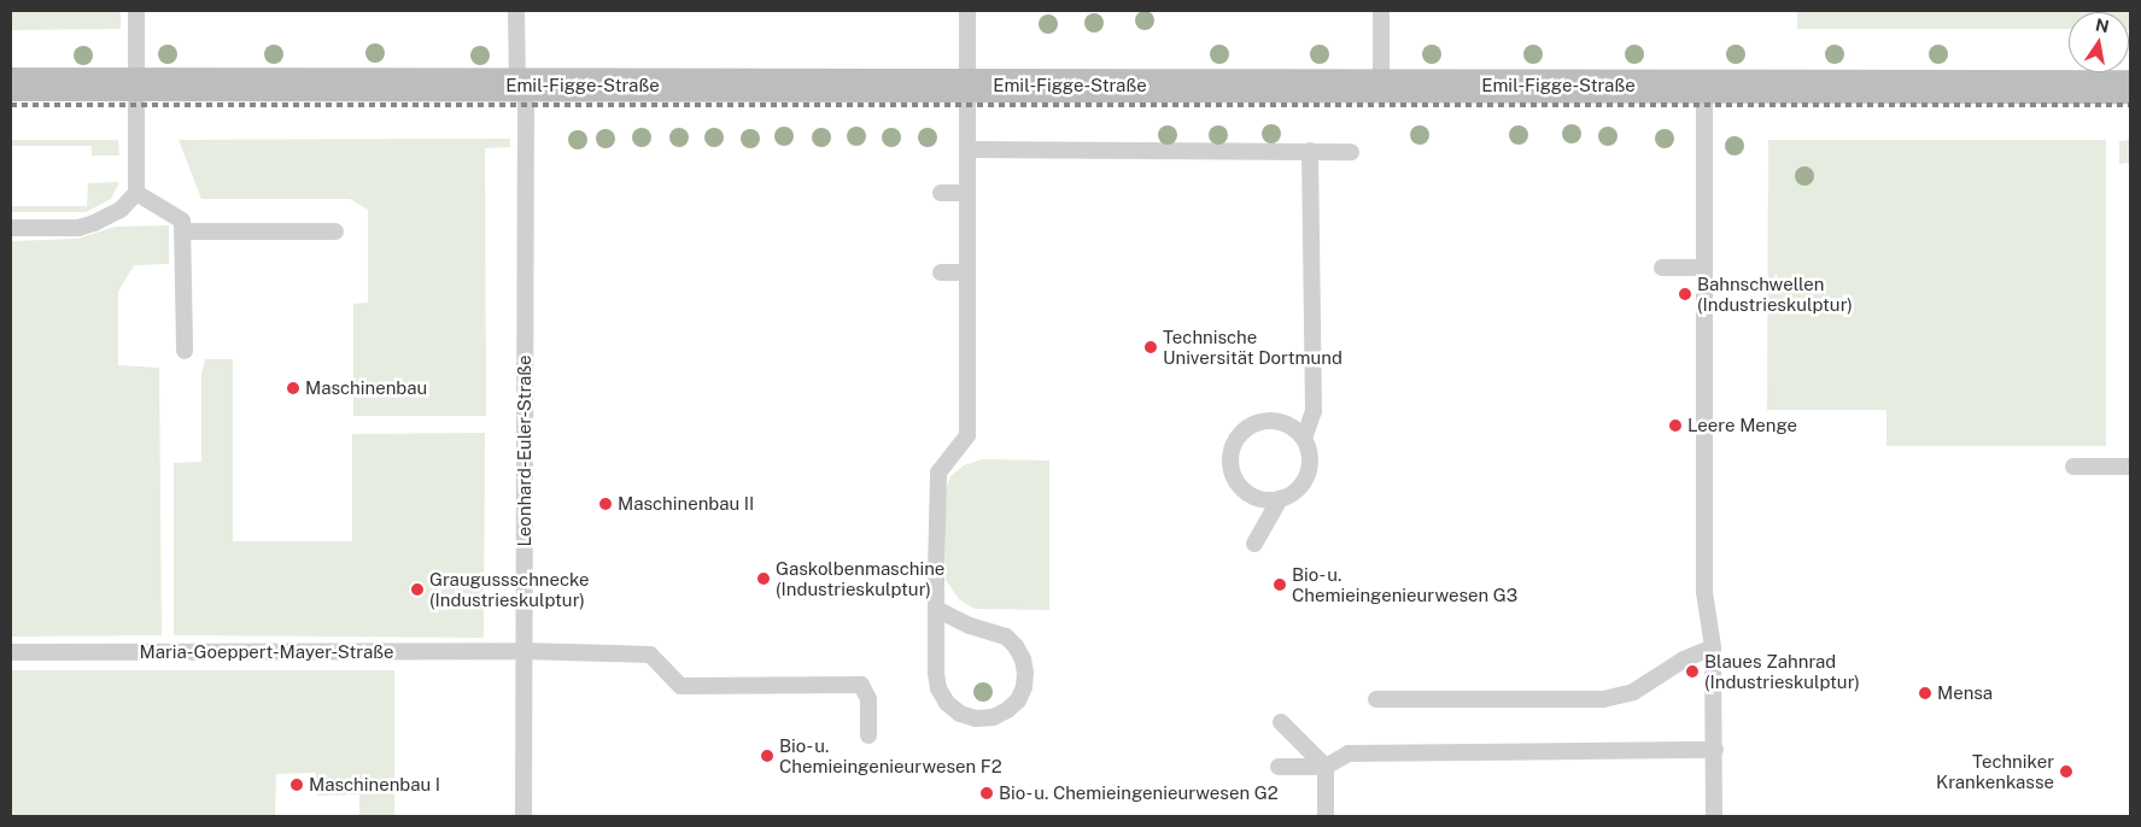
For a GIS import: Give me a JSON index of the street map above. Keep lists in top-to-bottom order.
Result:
{
  "streets": {
    "street": ["Emil-Figge-Straße"],
    "lane": ["Leonhard-Euler-Straße", "Maria-Goeppert-Mayer-Straße"]
  },
  "crossings": [
    ["Emil-Figge-Straße", "Leonhard-Euler-Straße"],
    ["Leonhard-Euler-Straße", "Maria-Goeppert-Mayer-Straße"]
  ],
  "places": [
    "Bahnschwellen (Industrieskulptur)",
    "Technische Universität Dortmund",
    "Maschinenbau",
    "Leere Menge",
    "Maschinenbau II",
    "Gaskolbenmaschine (Industrieskulptur)",
    "Bio- u. Chemieingenieurwesen G3",
    "Graugussschnecke (Industrieskulptur)",
    "Blaues Zahnrad (Industrieskulptur)",
    "Mensa",
    "Bio- u. Chemieingenieurwesen F2",
    "Techniker Krankenkasse",
    "Maschinenbau I",
    "Bio- u. Chemieingenieurwesen G2"
  ],
  "north": "top"
}
